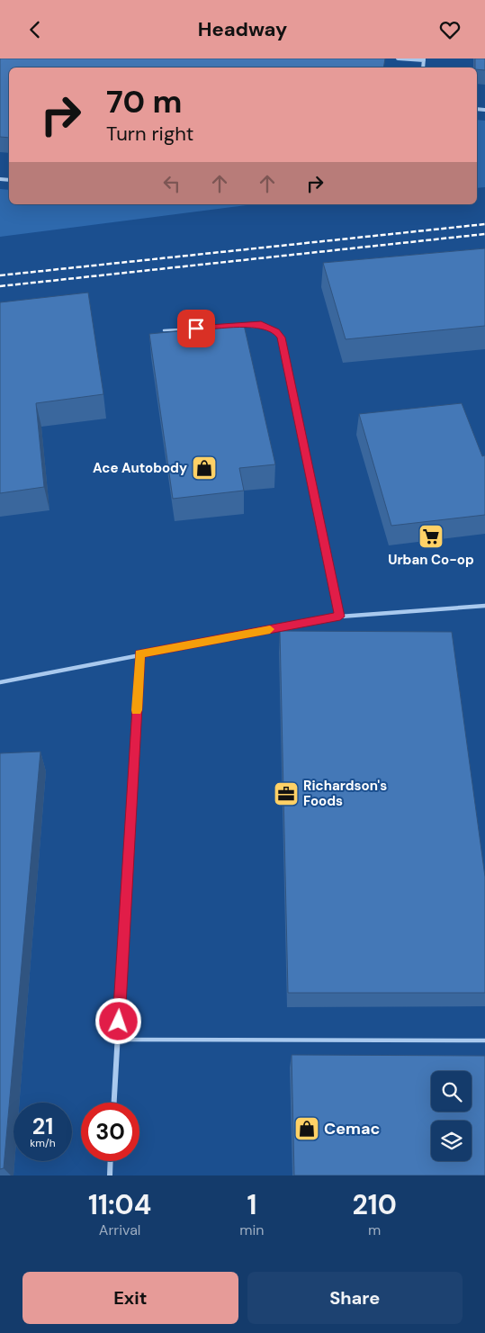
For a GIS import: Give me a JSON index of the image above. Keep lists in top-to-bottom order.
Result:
{
  "places": {
    "shop": ["Ace Autobody", "Cemac"],
    "supermarket": ["Urban Co-op"],
    "office": ["Richardson's Foods"]
  },
  "page": {
    "header": "Headway",
    "turn": ["70 m", "Turn right"],
    "speed": "21 km/h",
    "limit": "30",
    "eta": [
      "11:04",
      "Arrival",
      "1",
      "min",
      "210",
      "m"
    ],
    "buttons": ["Exit", "Share"]
  }
}
